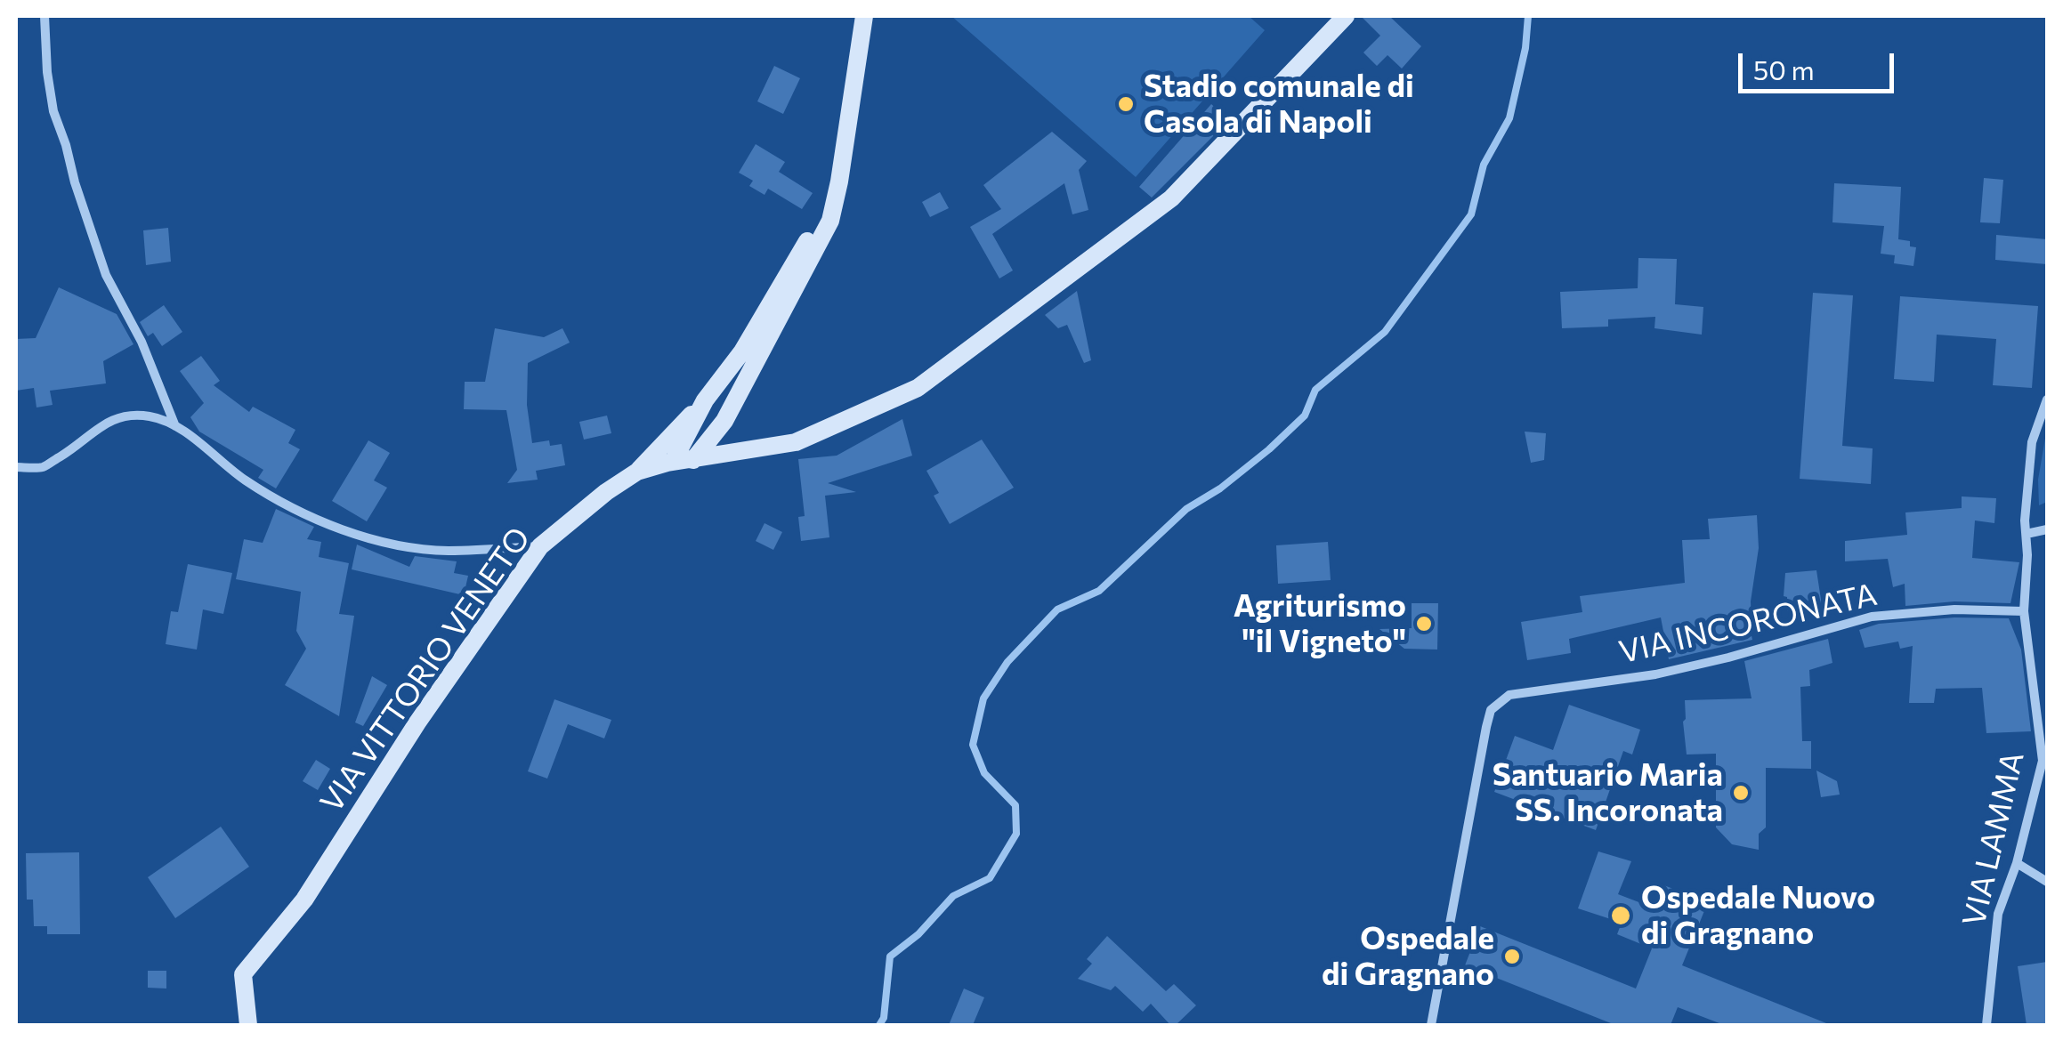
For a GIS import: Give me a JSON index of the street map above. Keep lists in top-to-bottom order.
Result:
{
  "streets": {
    "street": ["VIA INCORONATA", "VIA VITTORIO VENETO", "VIA LAMMA"]
  },
  "crossings": [
    ["VIA INCORONATA", "VIA LAMMA"]
  ],
  "places": [
    "Stadio comunale di Casola di Napoli",
    "Agriturismo \"il Vigneto\"",
    "Santuario Maria SS. Incoronata",
    "Ospedale Nuovo di Gragnano",
    "Ospedale di Gragnano"
  ],
  "scale_bar": "50 m"
}
